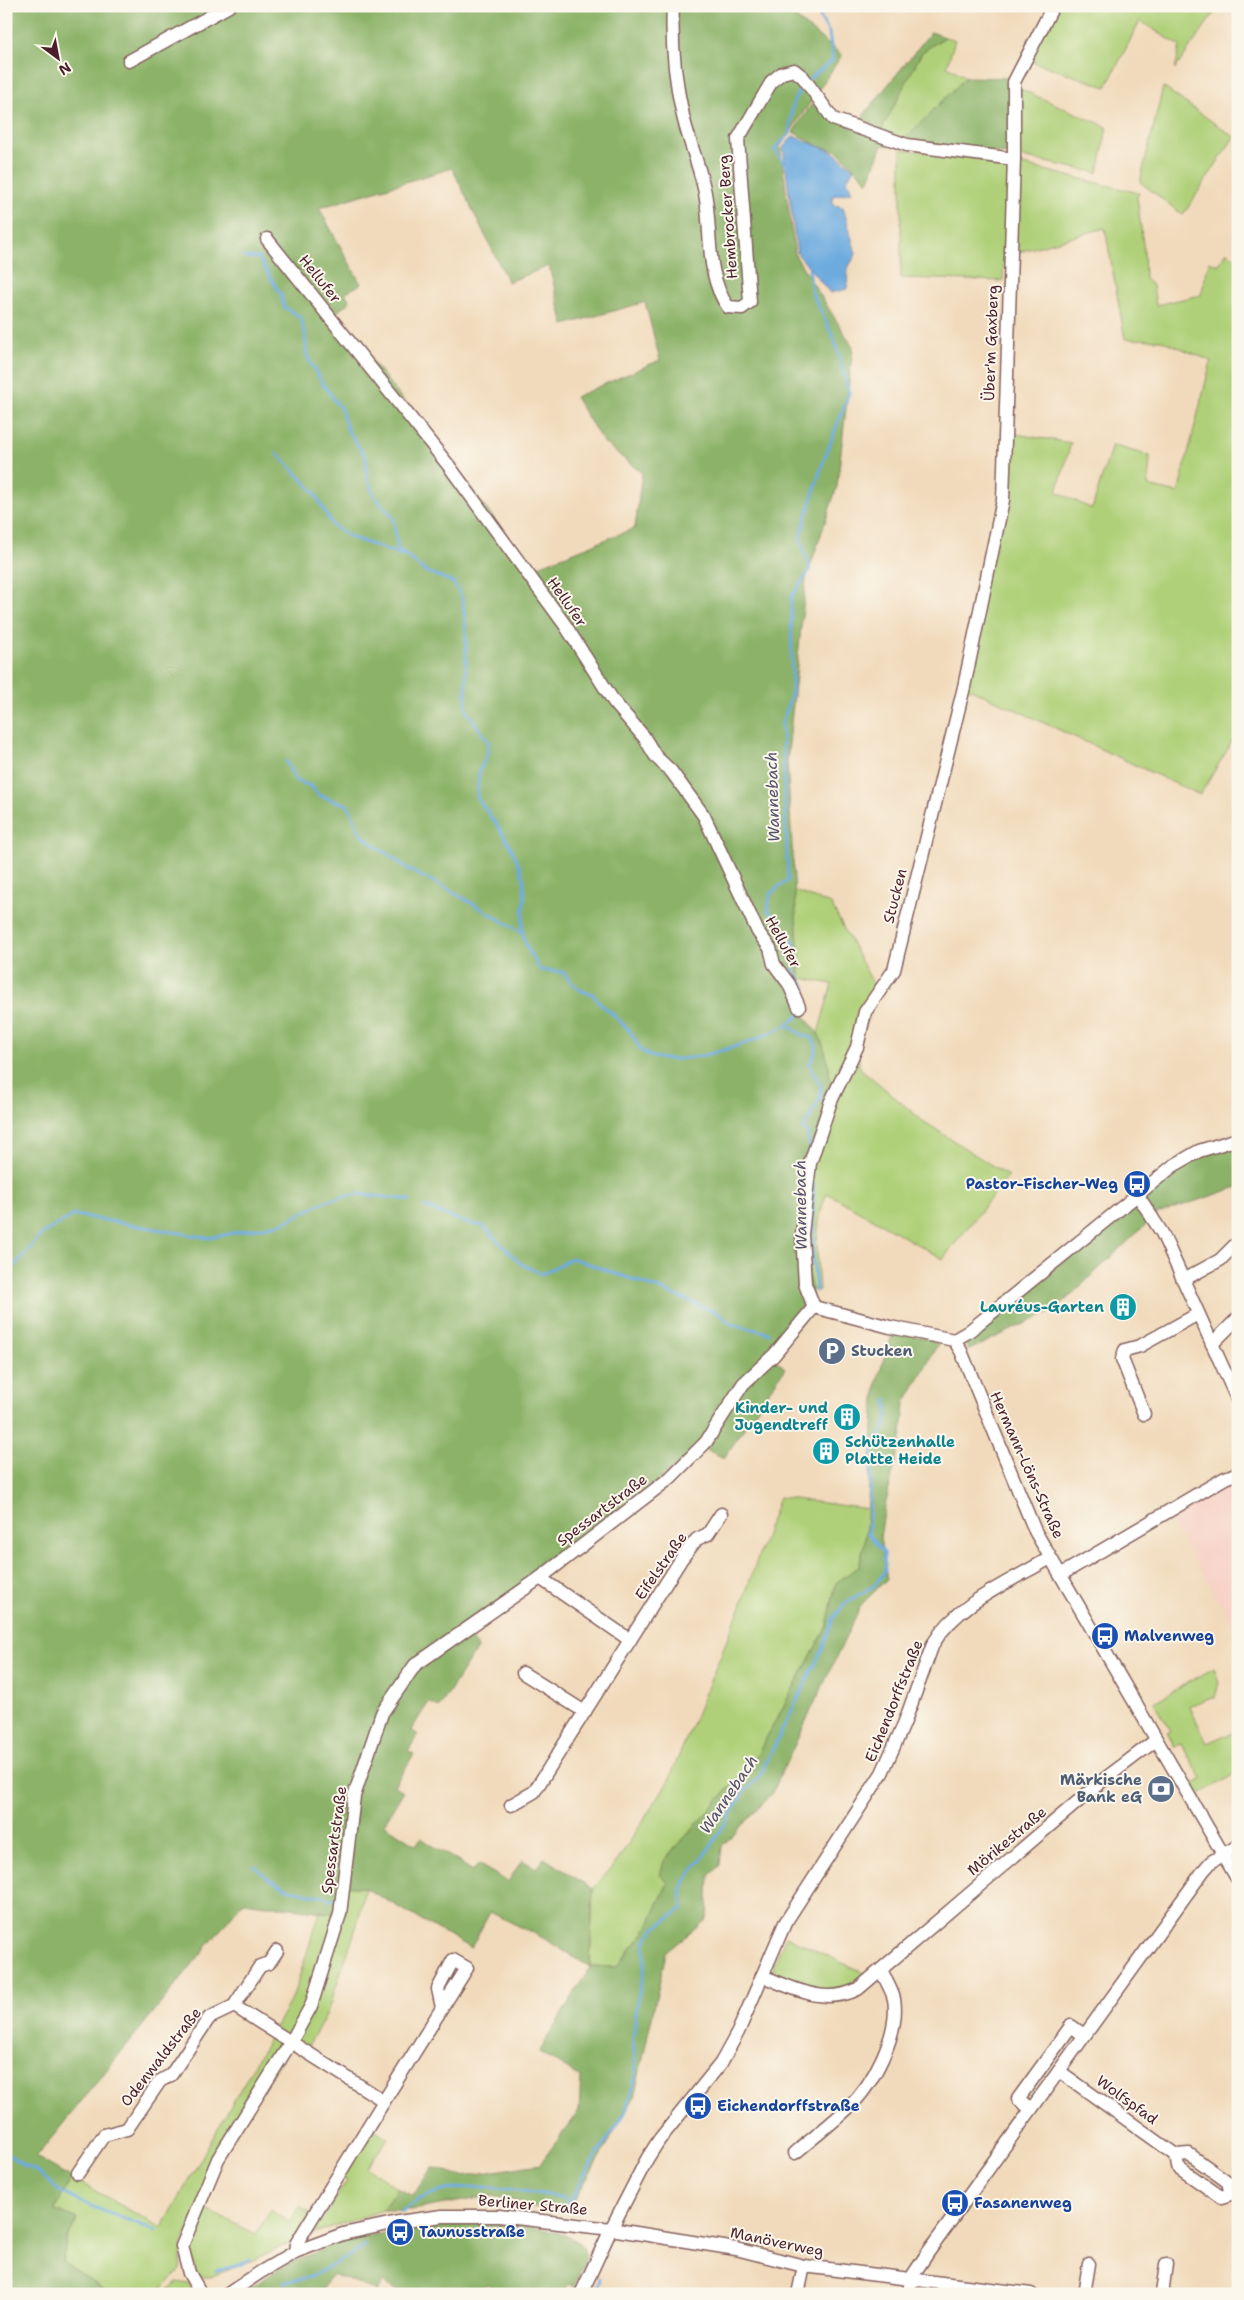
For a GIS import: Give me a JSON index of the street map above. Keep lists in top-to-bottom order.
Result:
{
  "streets": {
    "street": [
      "Hembrocker Berg",
      "Hellufer",
      "Über'm Gaxberg",
      "Stucken",
      "Hermann-Löns-Straße",
      "Spessartstraße",
      "Eifelstraße",
      "Eichendorffstraße",
      "Mörikestraße",
      "Odenwaldstraße",
      "Wolfspfad",
      "Berliner Straße",
      "Manöverweg"
    ]
  },
  "crossings": [
    ["Hembrocker Berg", "Über'm Gaxberg"],
    ["Über'm Gaxberg", "Stucken"],
    ["Stucken", "Spessartstraße"],
    ["Hermann-Löns-Straße", "Eichendorffstraße"],
    ["Hermann-Löns-Straße", "Mörikestraße"],
    ["Eichendorffstraße", "Mörikestraße"],
    ["Eichendorffstraße", "Berliner Straße"],
    ["Eichendorffstraße", "Manöverweg"],
    ["Berliner Straße", "Manöverweg"]
  ],
  "water": ["Wannebach"],
  "places": {
    "bus stop": [
      "Pastor-Fischer-Weg",
      "Malvenweg",
      "Eichendorffstraße",
      "Fasanenweg",
      "Taunusstraße"
    ],
    "building": ["Lauréus-Garten", "Kinder- und Jugendtreff", "Schützenhalle Platte Heide"],
    "parking": ["Stucken"],
    "bank": ["Märkische Bank eG"]
  },
  "north": "bottom right"
}
